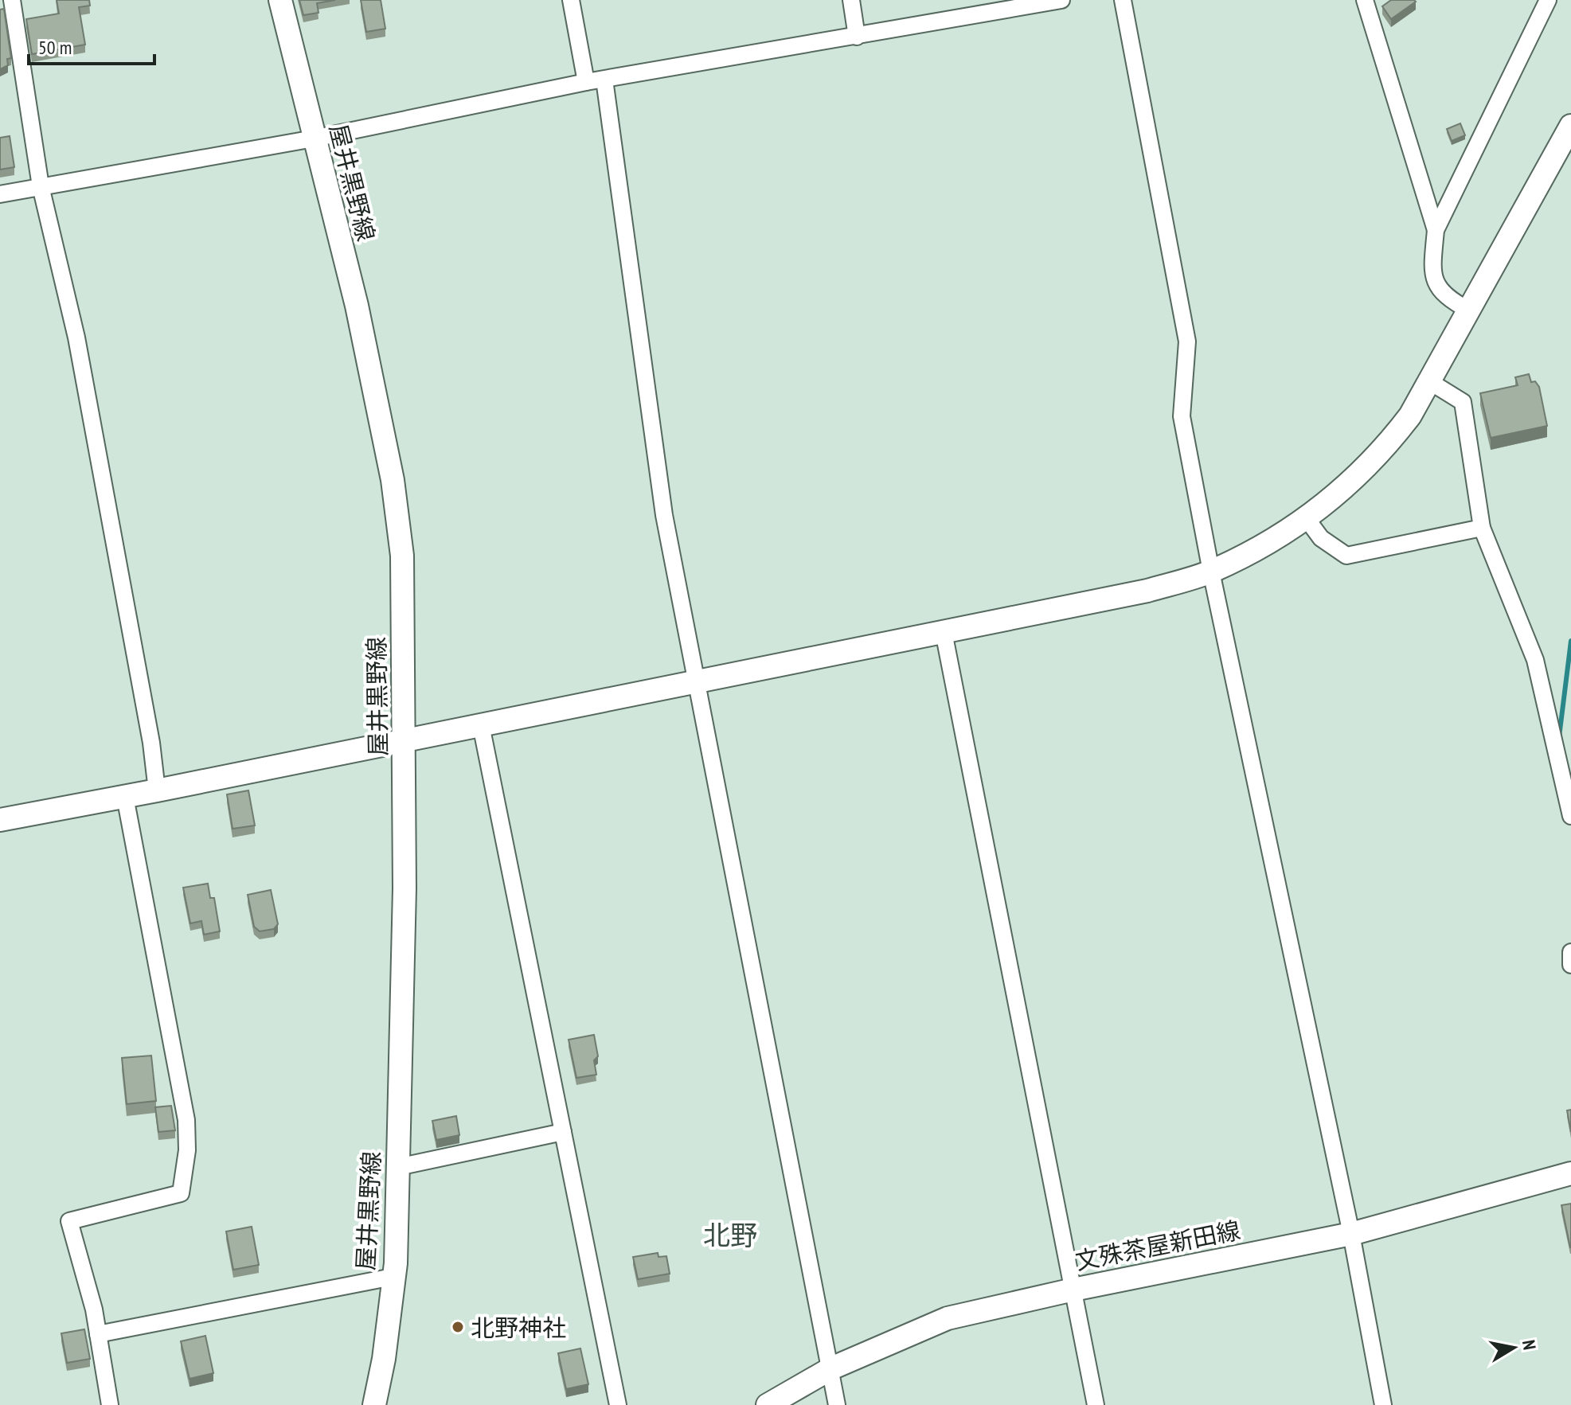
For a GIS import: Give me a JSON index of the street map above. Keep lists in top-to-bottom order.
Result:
{
  "streets": {
    "main road": ["屋井黒野線", "文殊茶屋新田線"]
  },
  "districts": ["北野"],
  "places": ["北野神社"],
  "scale_bar": "50 m",
  "north": "right"
}
